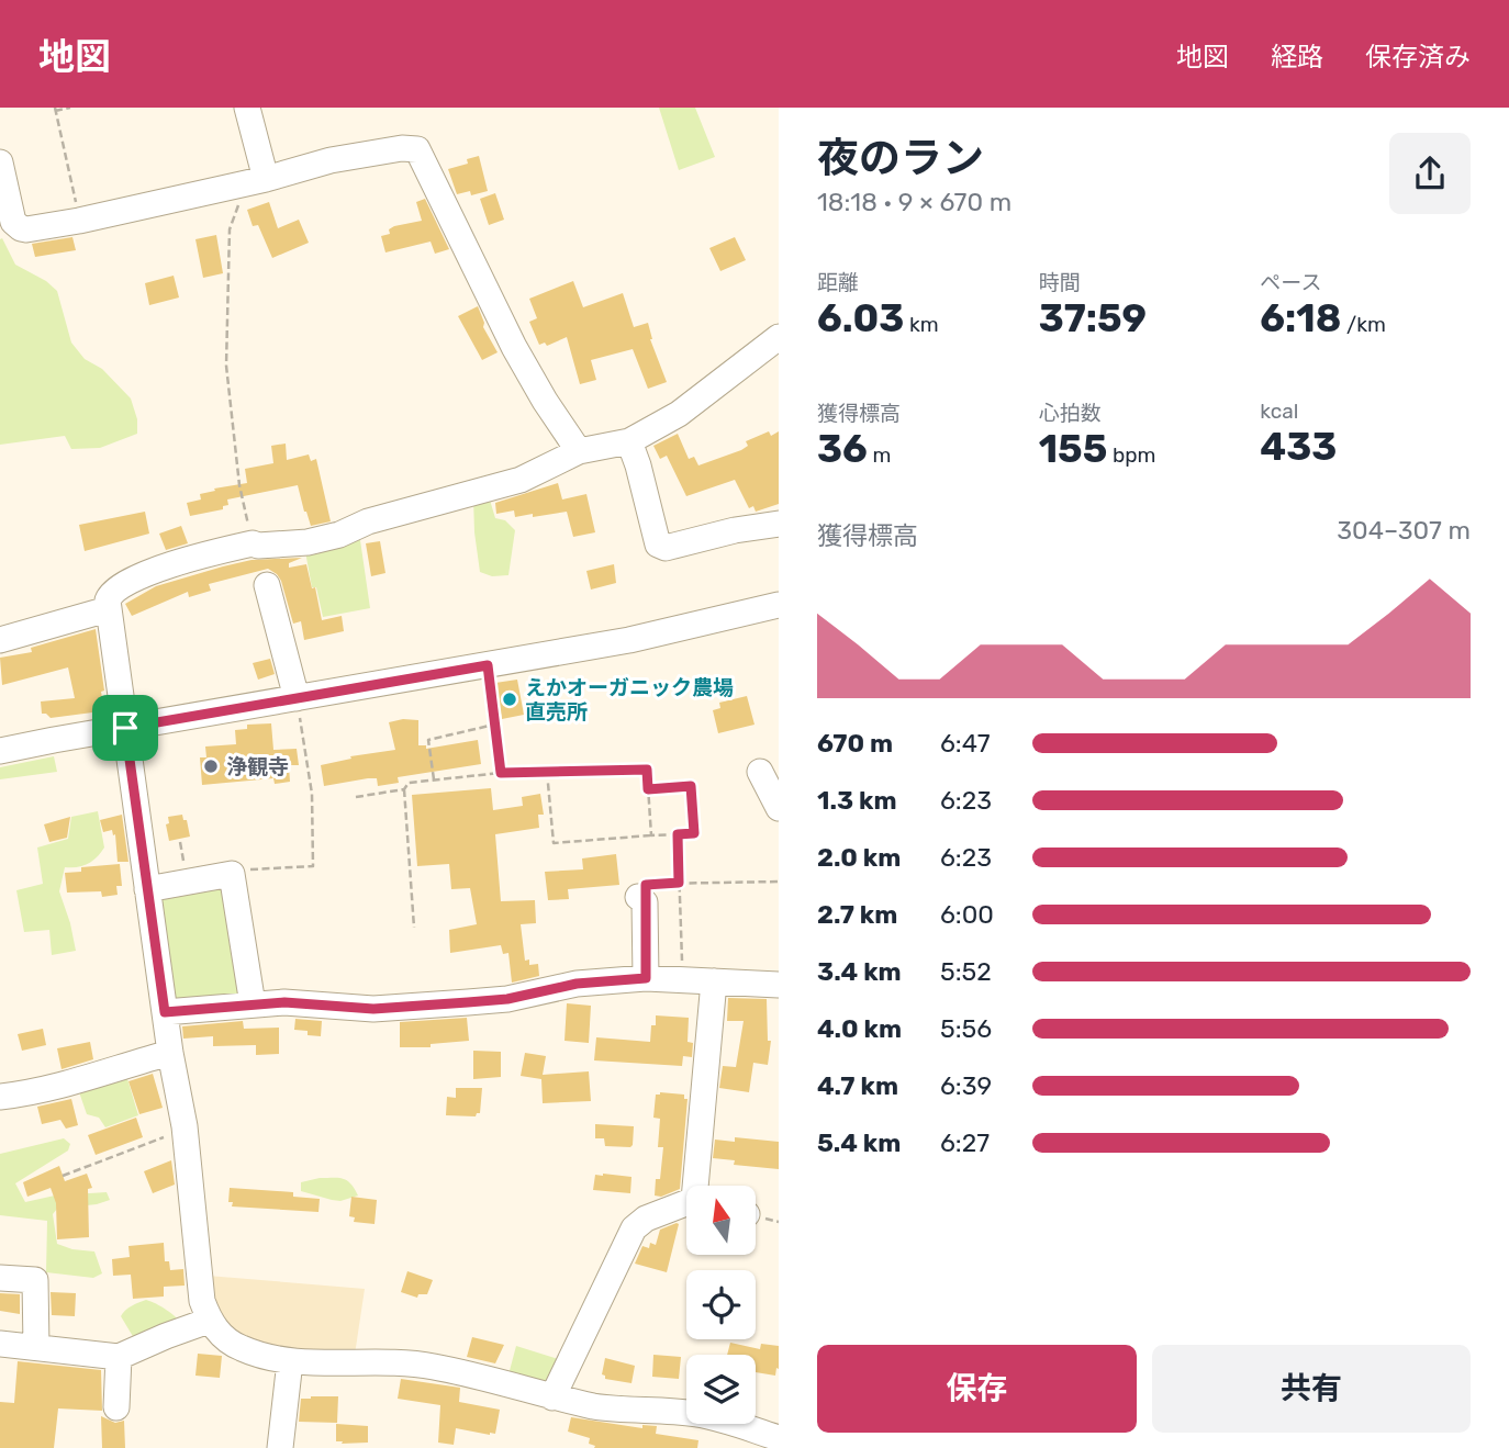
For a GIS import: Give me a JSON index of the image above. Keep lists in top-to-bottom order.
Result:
{
  "places": ["えかオーガニック農場 直売所", "浄観寺"],
  "north": "top",
  "page": {
    "header": "地図",
    "nav": ["地図", "経路", "保存済み"],
    "heading": ["夜のラン", "18:18 · 9 × 670 m"],
    "stats": [
      ["距離", "6.03 km"],
      ["時間", "37:59"],
      ["ペース", "6:18 /km"],
      ["獲得標高", "36 m"],
      ["心拍数", "155 bpm"],
      ["kcal", "433"]
    ],
    "chart": ["獲得標高", "304–307 m"],
    "list": [
      {
        "name": "670 m",
        "note": "6:47"
      },
      {
        "name": "1.3 km",
        "note": "6:23"
      },
      {
        "name": "2.0 km",
        "note": "6:23"
      },
      {
        "name": "2.7 km",
        "note": "6:00"
      },
      {
        "name": "3.4 km",
        "note": "5:52"
      },
      {
        "name": "4.0 km",
        "note": "5:56"
      },
      {
        "name": "4.7 km",
        "note": "6:39"
      },
      {
        "name": "5.4 km",
        "note": "6:27"
      }
    ],
    "buttons": ["保存", "共有"]
  }
}
